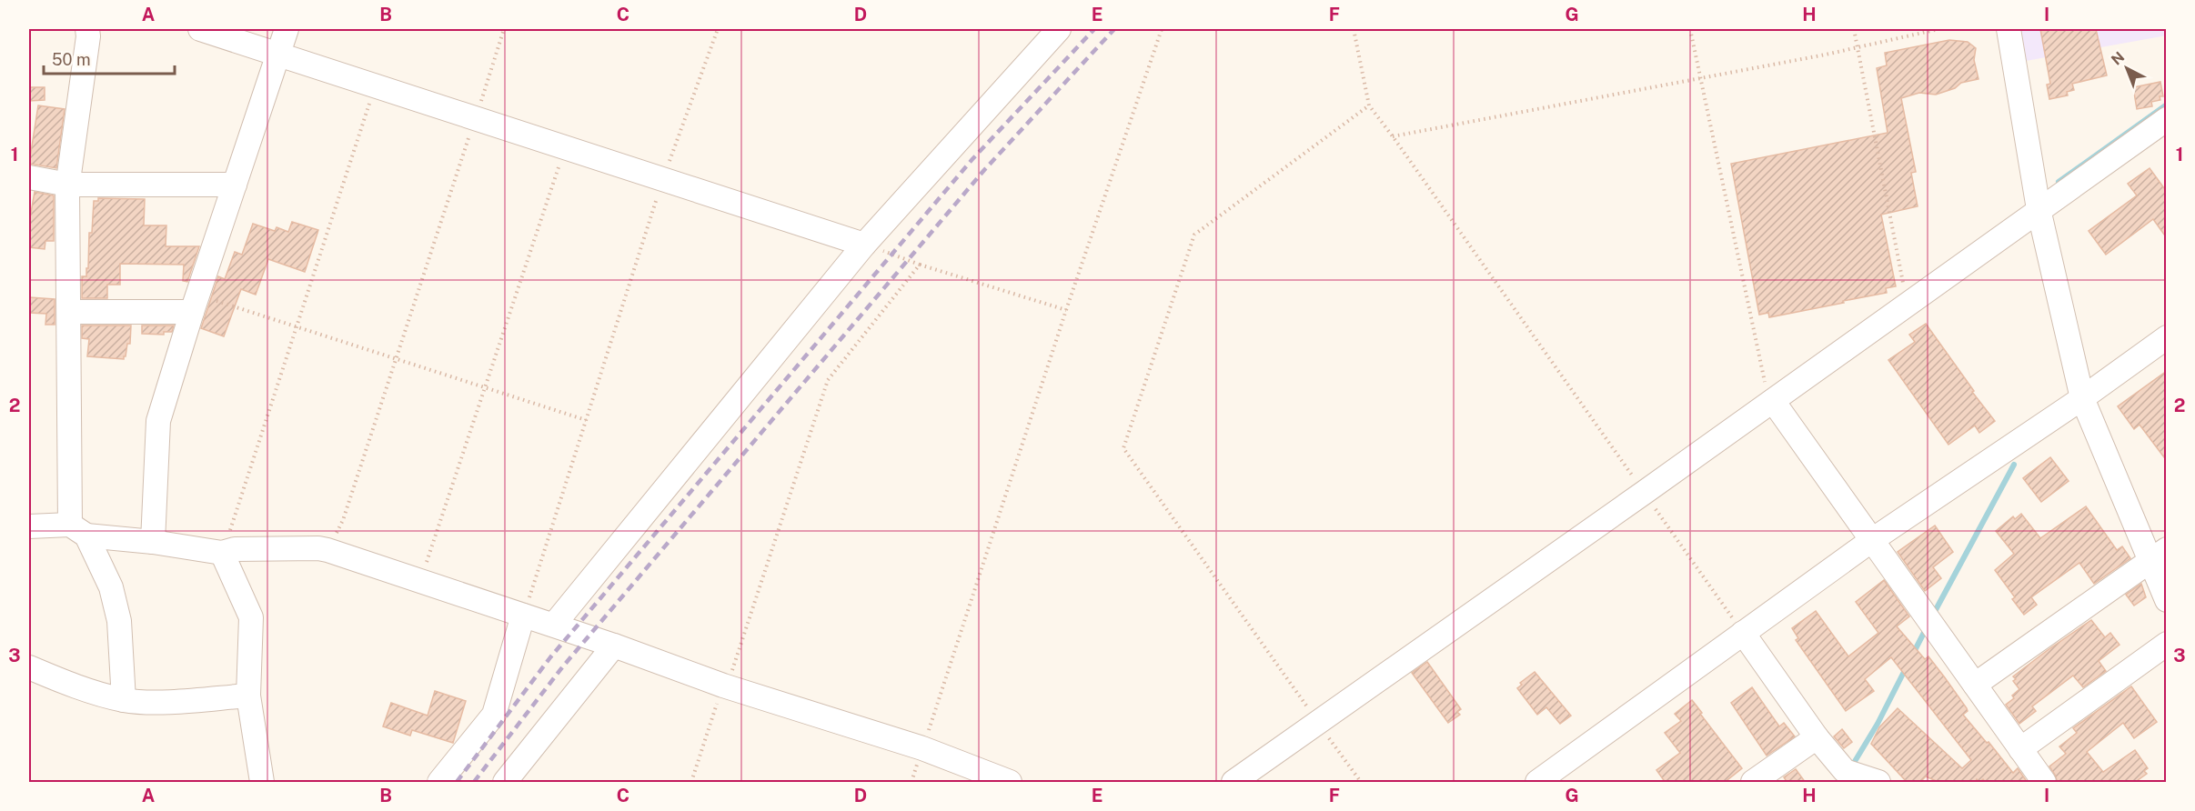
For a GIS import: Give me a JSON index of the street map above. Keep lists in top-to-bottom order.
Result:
{
  "scale_bar": "50 m",
  "north": "top left",
  "grid": {
    "columns": [
      "A",
      "B",
      "C",
      "D",
      "E",
      "F",
      "G",
      "H",
      "I"
    ],
    "rows": ["1", "2", "3"]
  }
}
